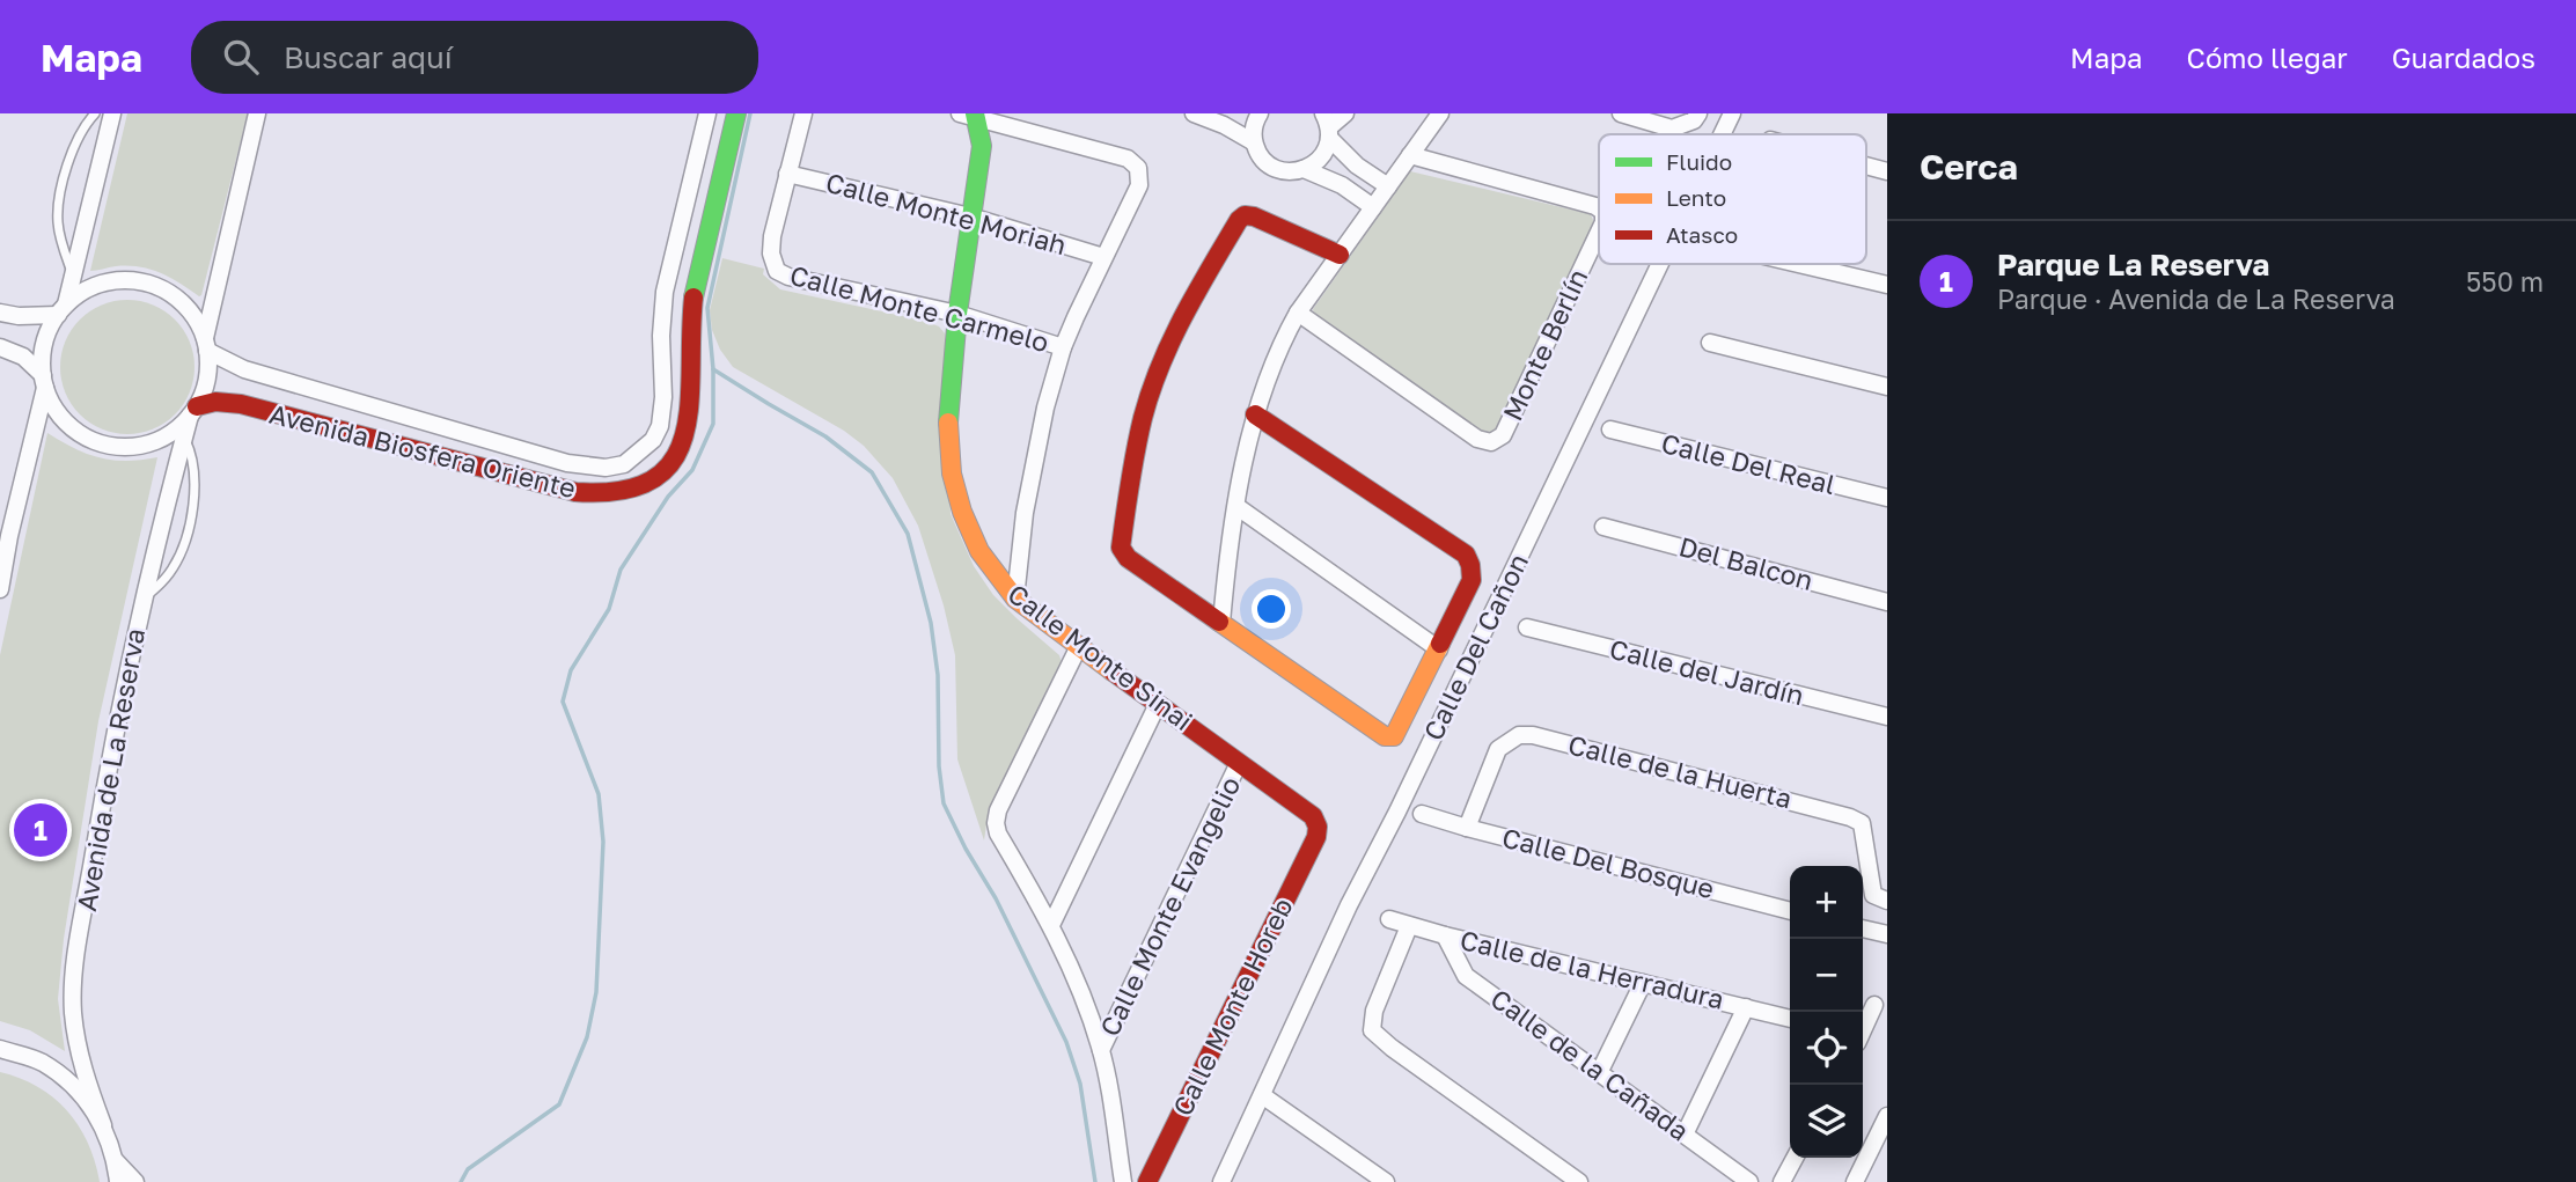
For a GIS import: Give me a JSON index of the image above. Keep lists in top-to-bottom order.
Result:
{
  "streets": {
    "street": [
      "Calle Monte Moriah",
      "Calle Monte Carmelo",
      "Monte Berlín",
      "Avenida Biosfera Oriente",
      "Calle Del Real",
      "Del Balcon",
      "Calle Del Cañon",
      "Calle Monte Sinai",
      "Calle del Jardín",
      "Avenida de La Reserva",
      "Calle de la Huerta",
      "Calle Del Bosque",
      "Calle Monte Evangelio",
      "Calle de la Herradura",
      "Calle Monte Horeb",
      "Calle de la Cañada"
    ]
  },
  "crossings": [
    ["Calle Monte Moriah", "Calle Monte Carmelo"],
    ["Calle Monte Moriah", "Calle Monte Sinai"],
    ["Calle Monte Carmelo", "Calle Monte Sinai"],
    ["Avenida Biosfera Oriente", "Avenida de La Reserva"],
    ["Calle Monte Sinai", "Calle Monte Evangelio"],
    ["Calle Monte Sinai", "Calle Monte Horeb"],
    ["Calle de la Huerta", "Calle Del Bosque"],
    ["Calle de la Herradura", "Calle de la Cañada"]
  ],
  "legend": ["Fluido", "Lento", "Atasco"],
  "page": {
    "header": "Mapa",
    "search": "Buscar aquí",
    "nav": ["Mapa", "Cómo llegar", "Guardados"],
    "heading": "Cerca",
    "list": [
      {
        "mark": "1",
        "name": "Parque La Reserva",
        "note": "Parque · Avenida de La Reserva",
        "value": "550 m"
      }
    ],
    "pins": "1",
    "map_buttons": ["+", "−"]
  }
}
